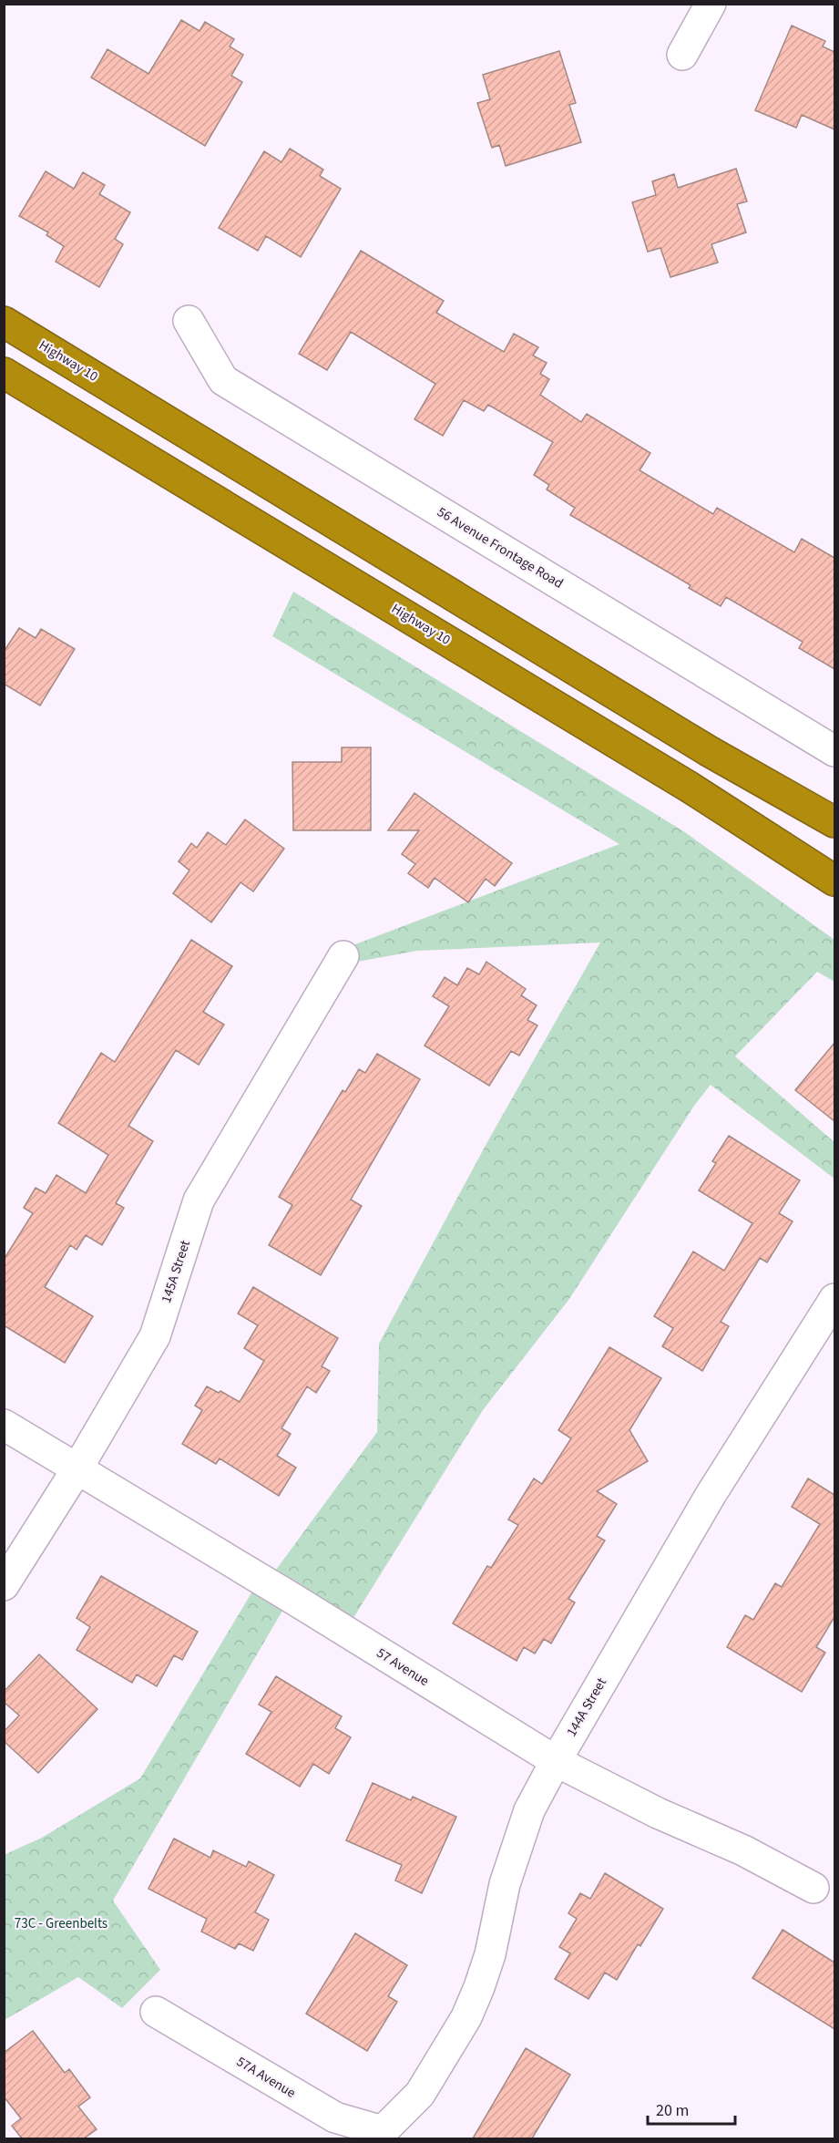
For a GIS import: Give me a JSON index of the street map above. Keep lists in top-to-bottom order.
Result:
{
  "streets": {
    "highway": ["Highway 10"],
    "street": [
      "56 Avenue Frontage Road",
      "145A Street",
      "57 Avenue",
      "144A Street",
      "57A Avenue"
    ]
  },
  "crossings": [
    ["145A Street", "57 Avenue"],
    ["57 Avenue", "144A Street"],
    ["144A Street", "57A Avenue"]
  ],
  "parks": ["73C - Greenbelts"],
  "scale_bar": "20 m"
}
